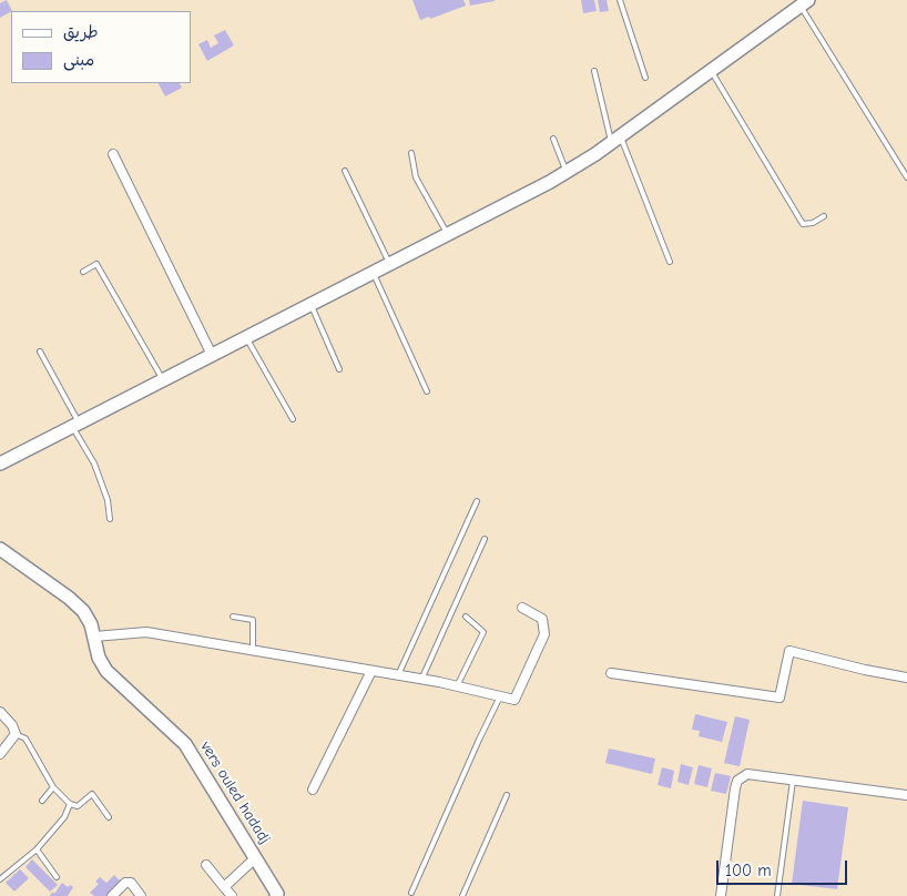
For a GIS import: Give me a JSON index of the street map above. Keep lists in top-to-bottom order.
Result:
{
  "streets": {
    "street": ["vers ouled hadadj"]
  },
  "legend": ["طريق", "مبنى"],
  "scale_bar": "100 m"
}
